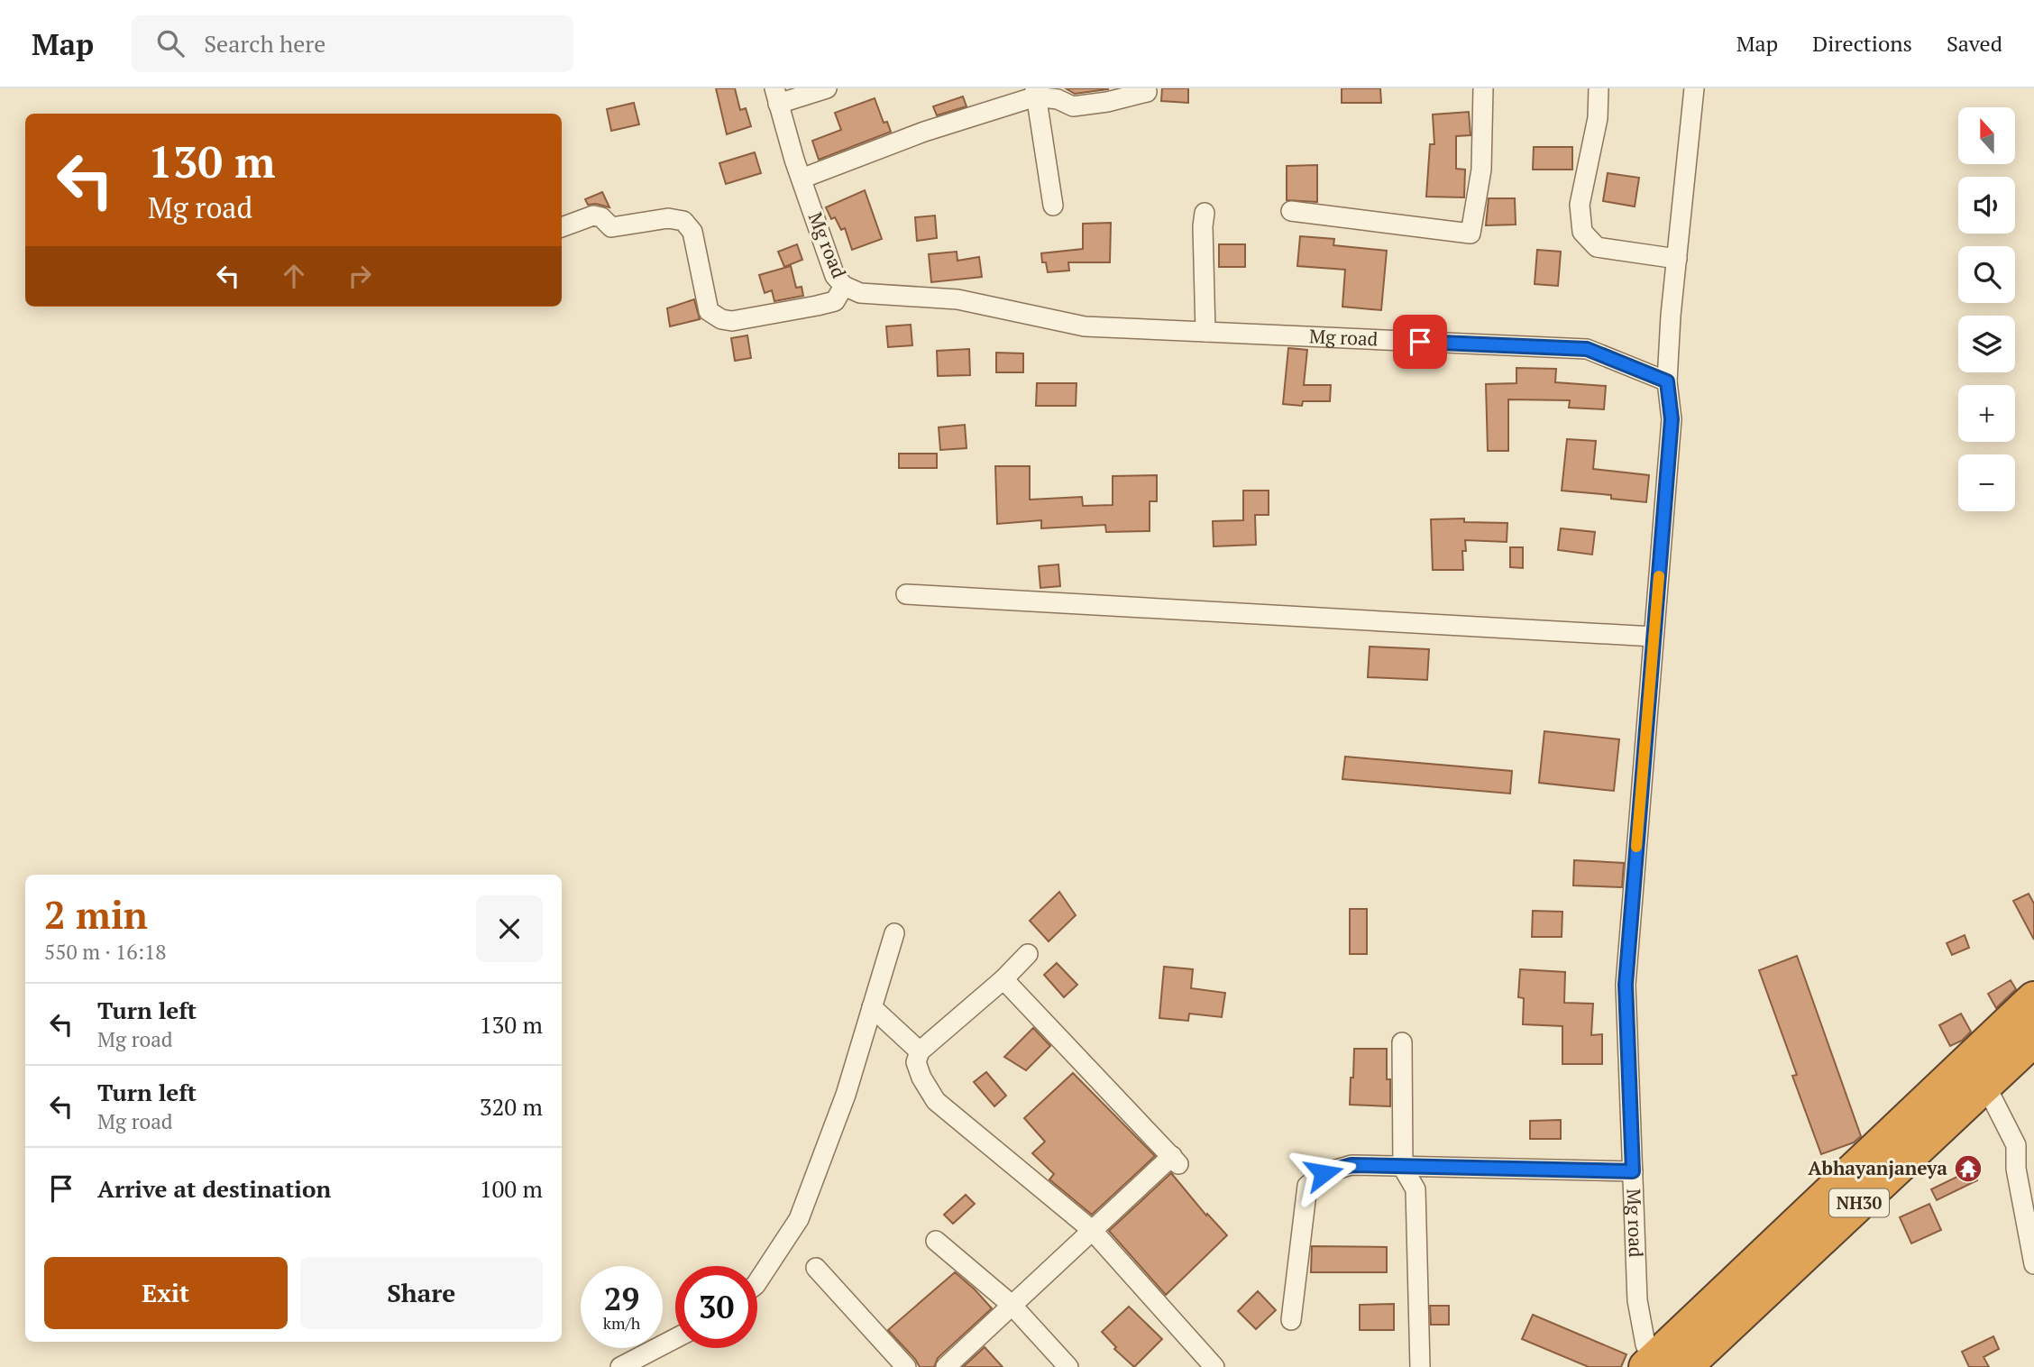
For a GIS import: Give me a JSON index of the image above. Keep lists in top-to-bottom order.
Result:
{
  "streets": {
    "highway": ["NH30"],
    "street": ["Mg road"]
  },
  "crossings": [
    ["Mg road", "NH30"]
  ],
  "places": {
    "temple": ["Abhayanjaneya"]
  },
  "north": "top",
  "page": {
    "header": "Map",
    "search": "Search here",
    "nav": ["Map", "Directions", "Saved"],
    "map_buttons": ["+", "−"],
    "turn": ["130 m", "Mg road"],
    "heading": ["2 min", "550 m · 16:18"],
    "list": [
      {
        "name": "Turn left",
        "note": "Mg road",
        "value": "130 m"
      },
      {
        "name": "Turn left",
        "note": "Mg road",
        "value": "320 m"
      },
      {
        "name": "Arrive at destination",
        "value": "100 m"
      }
    ],
    "buttons": ["Exit", "Share"],
    "speed": "29 km/h",
    "limit": "30"
  }
}
